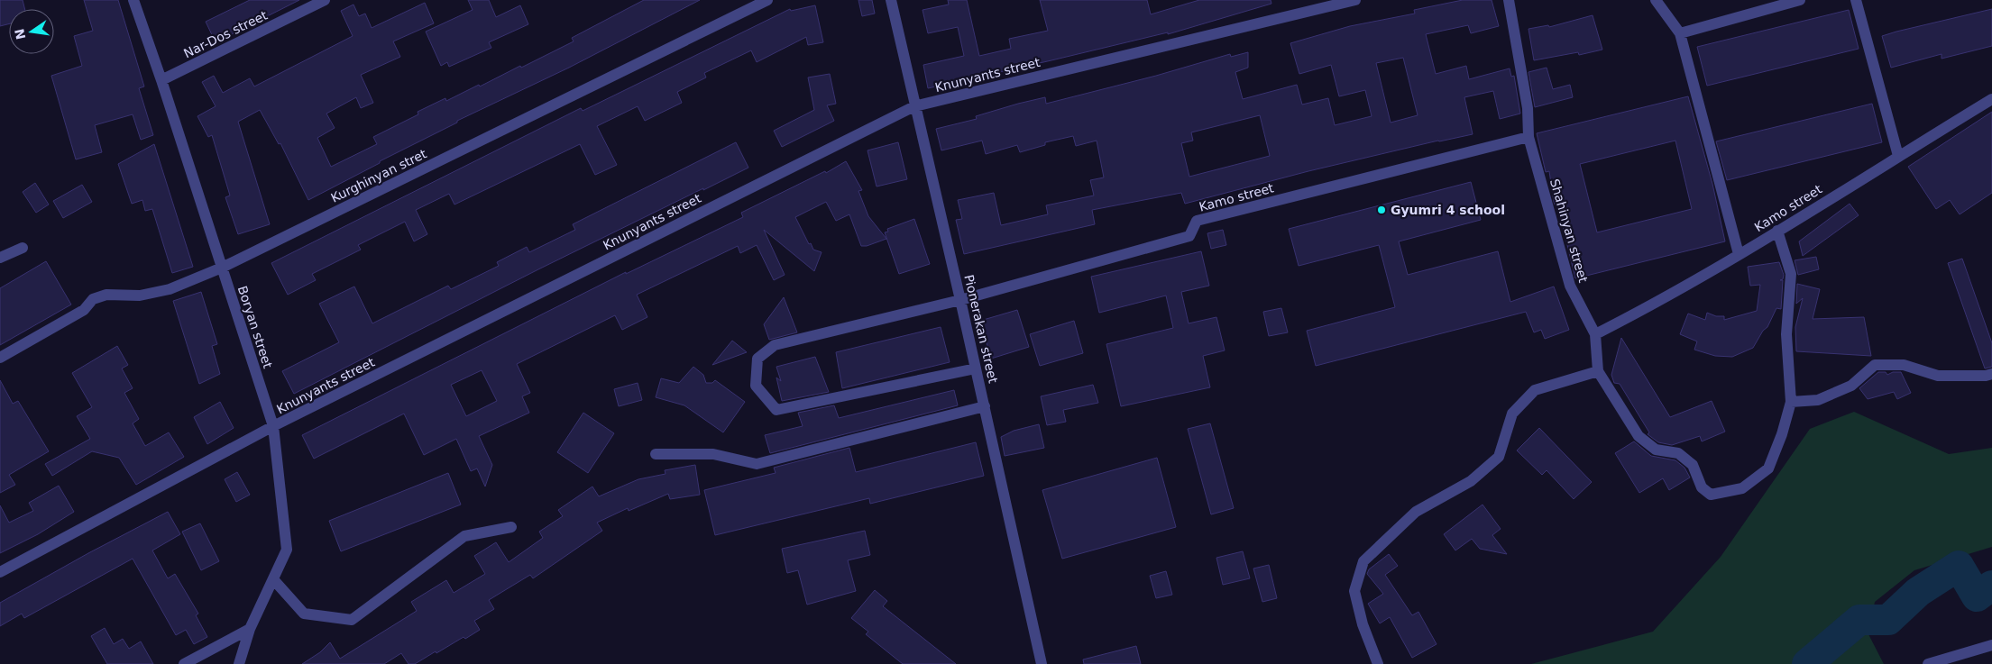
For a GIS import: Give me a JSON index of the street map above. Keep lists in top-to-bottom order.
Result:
{
  "streets": {
    "street": [
      "Nar-Dos street",
      "Knunyants street",
      "Kurghinyan stret",
      "Kamo street",
      "Shahinyan street",
      "Boryan street",
      "Pionerakan street"
    ]
  },
  "crossings": [
    ["Nar-Dos street", "Boryan street"],
    ["Knunyants street", "Boryan street"],
    ["Knunyants street", "Pionerakan street"],
    ["Kurghinyan stret", "Boryan street"],
    ["Kamo street", "Shahinyan street"],
    ["Kamo street", "Pionerakan street"]
  ],
  "places": ["Gyumri 4 school"],
  "north": "left"
}
